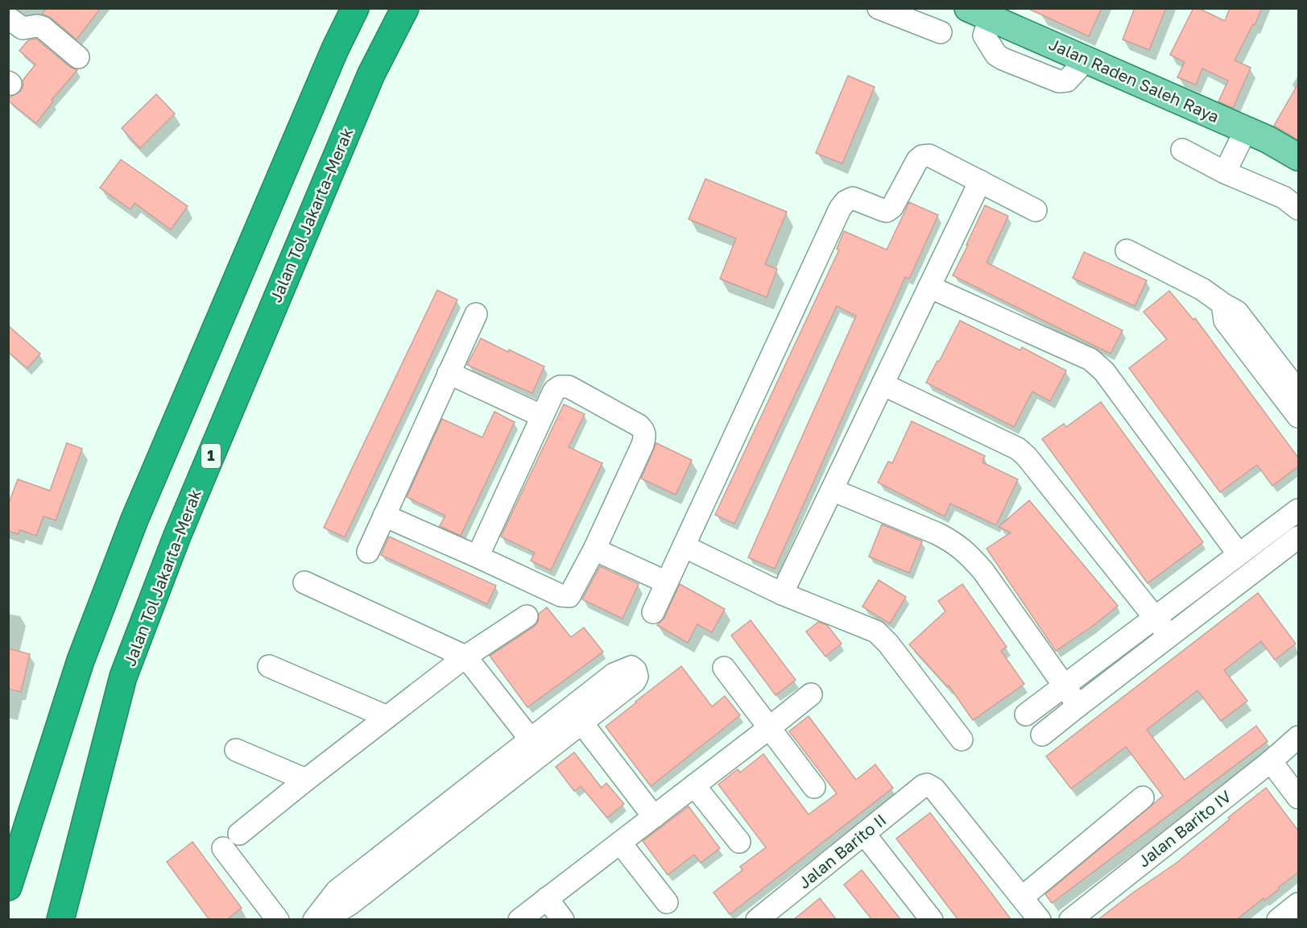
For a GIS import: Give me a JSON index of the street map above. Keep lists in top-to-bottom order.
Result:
{
  "streets": {
    "highway": ["Jalan Tol Jakarta–Merak", "1"],
    "main road": ["Jalan Raden Saleh Raya"],
    "street": ["Jalan Barito IV", "Jalan Barito II"]
  }
}
